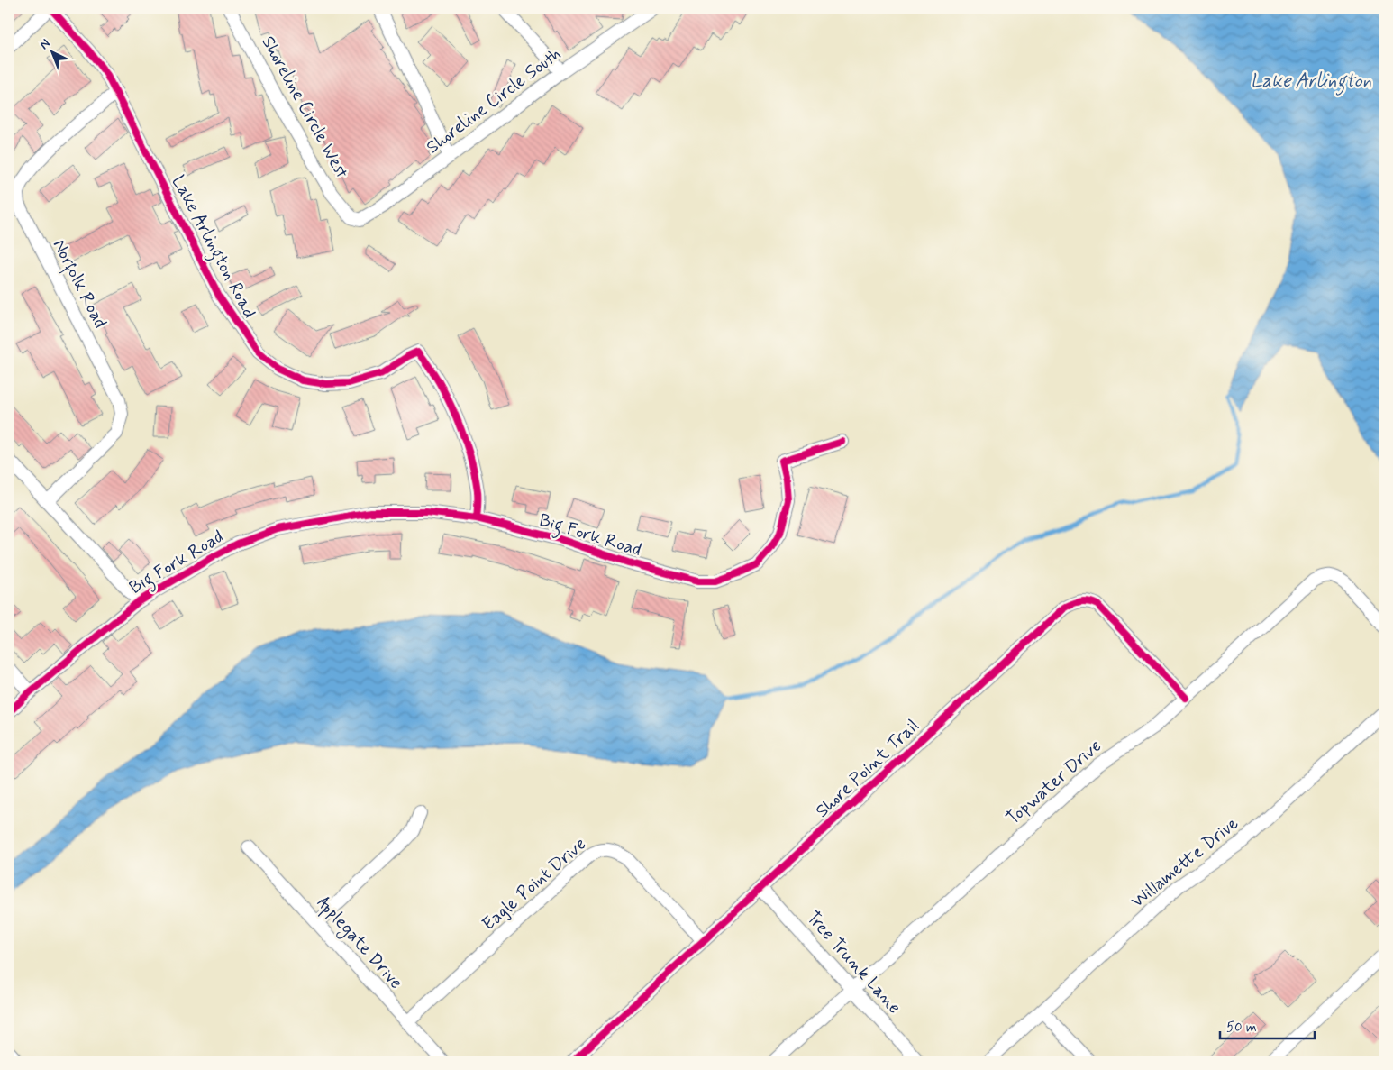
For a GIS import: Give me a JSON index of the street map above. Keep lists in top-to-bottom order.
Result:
{
  "streets": {
    "street": [
      "Shoreline Circle South",
      "Shoreline Circle West",
      "Lake Arlington Road",
      "Norfolk Road",
      "Big Fork Road",
      "Shore Point Trail",
      "Topwater Drive",
      "Willamette Drive",
      "Eagle Point Drive",
      "Applegate Drive",
      "Tree Trunk Lane"
    ]
  },
  "crossings": [
    ["Shoreline Circle South", "Shoreline Circle West"],
    ["Lake Arlington Road", "Norfolk Road"],
    ["Lake Arlington Road", "Big Fork Road"],
    ["Shore Point Trail", "Topwater Drive"],
    ["Shore Point Trail", "Eagle Point Drive"],
    ["Shore Point Trail", "Tree Trunk Lane"],
    ["Topwater Drive", "Tree Trunk Lane"],
    ["Eagle Point Drive", "Applegate Drive"]
  ],
  "water": ["Lake Arlington"],
  "scale_bar": "50 m",
  "north": "top left"
}
